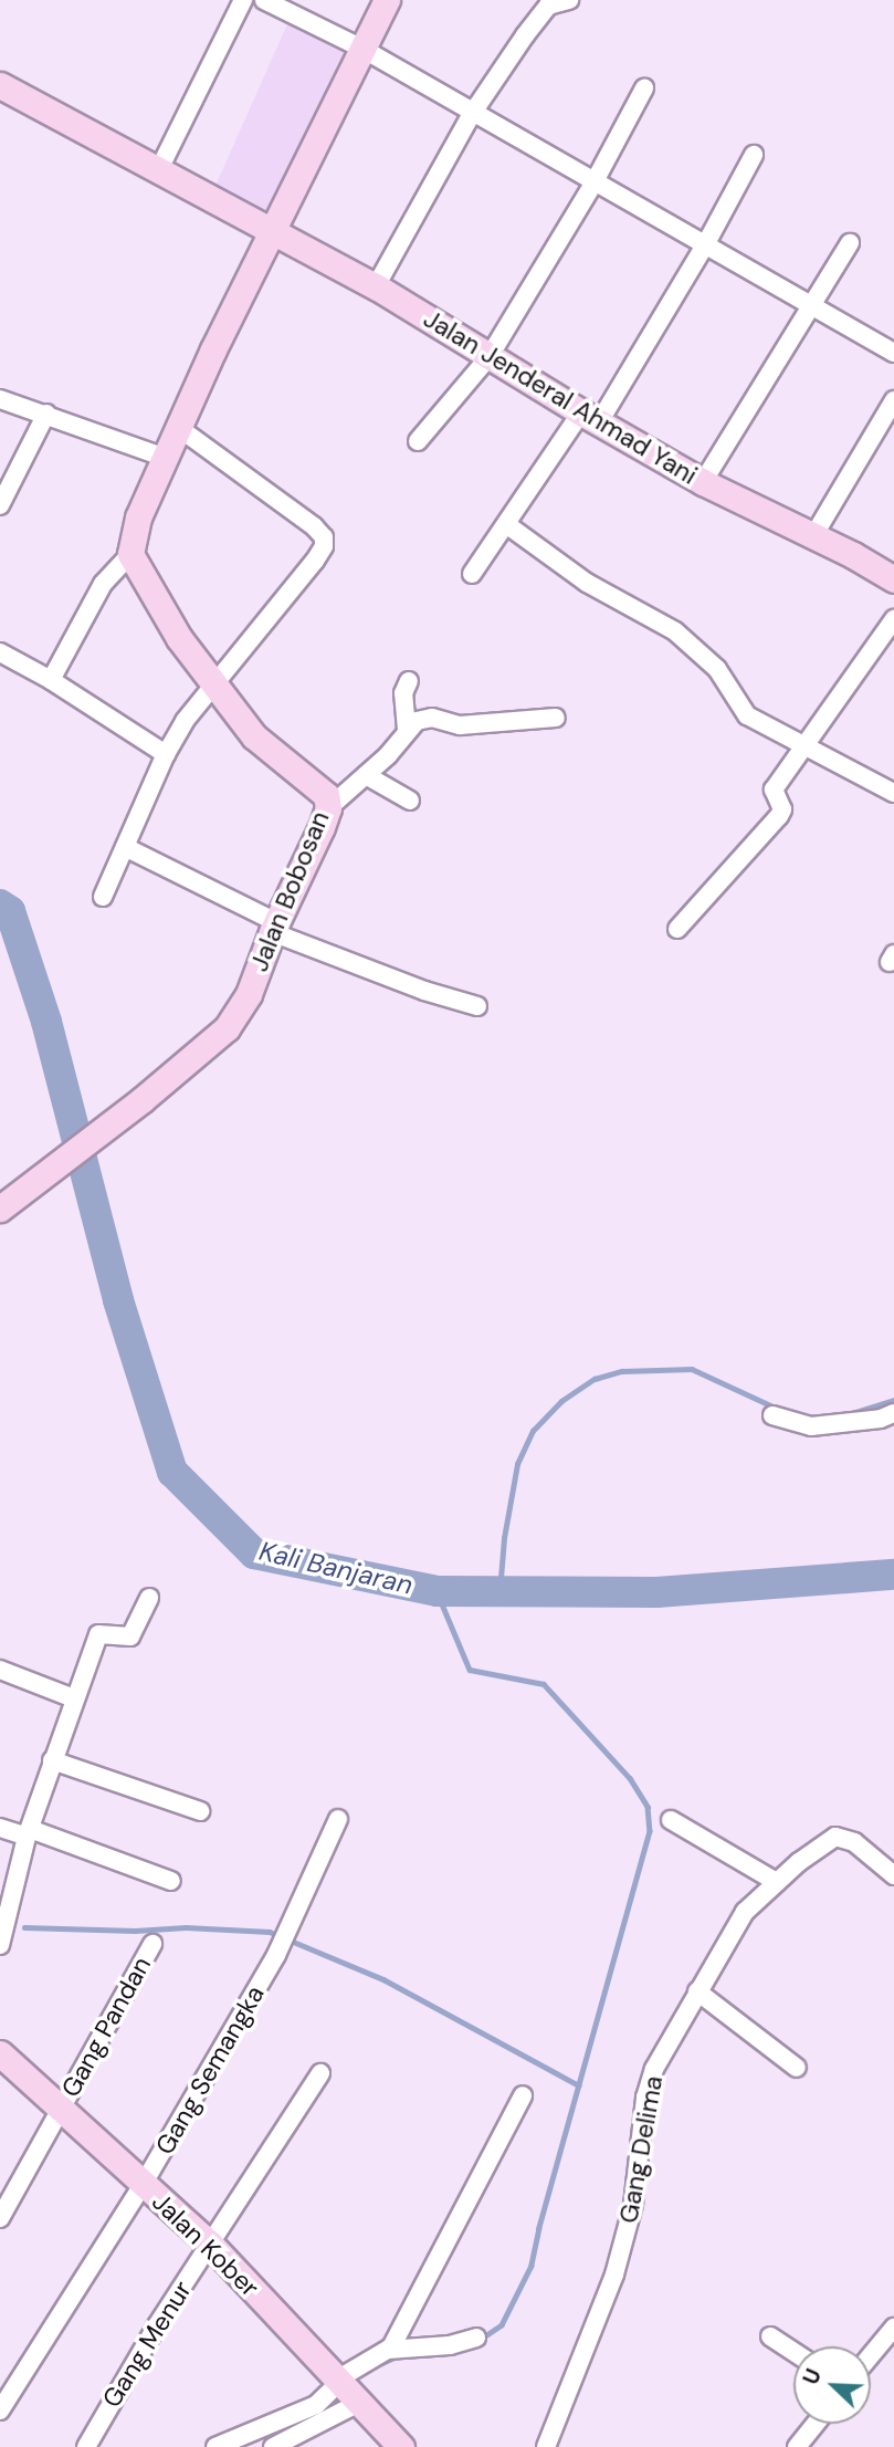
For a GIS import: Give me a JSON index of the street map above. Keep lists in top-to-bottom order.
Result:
{
  "streets": {
    "street": [
      "Jalan Jenderal Ahmad Yani",
      "Jalan Bobosan",
      "Gang Pandan",
      "Gang Semangka",
      "Gang Delima",
      "Jalan Kober",
      "Gang Menur"
    ]
  },
  "crossings": [
    ["Gang Pandan", "Jalan Kober"],
    ["Gang Semangka", "Jalan Kober"],
    ["Jalan Kober", "Gang Menur"]
  ],
  "water": ["Kali Banjaran"],
  "north": "top left"
}
